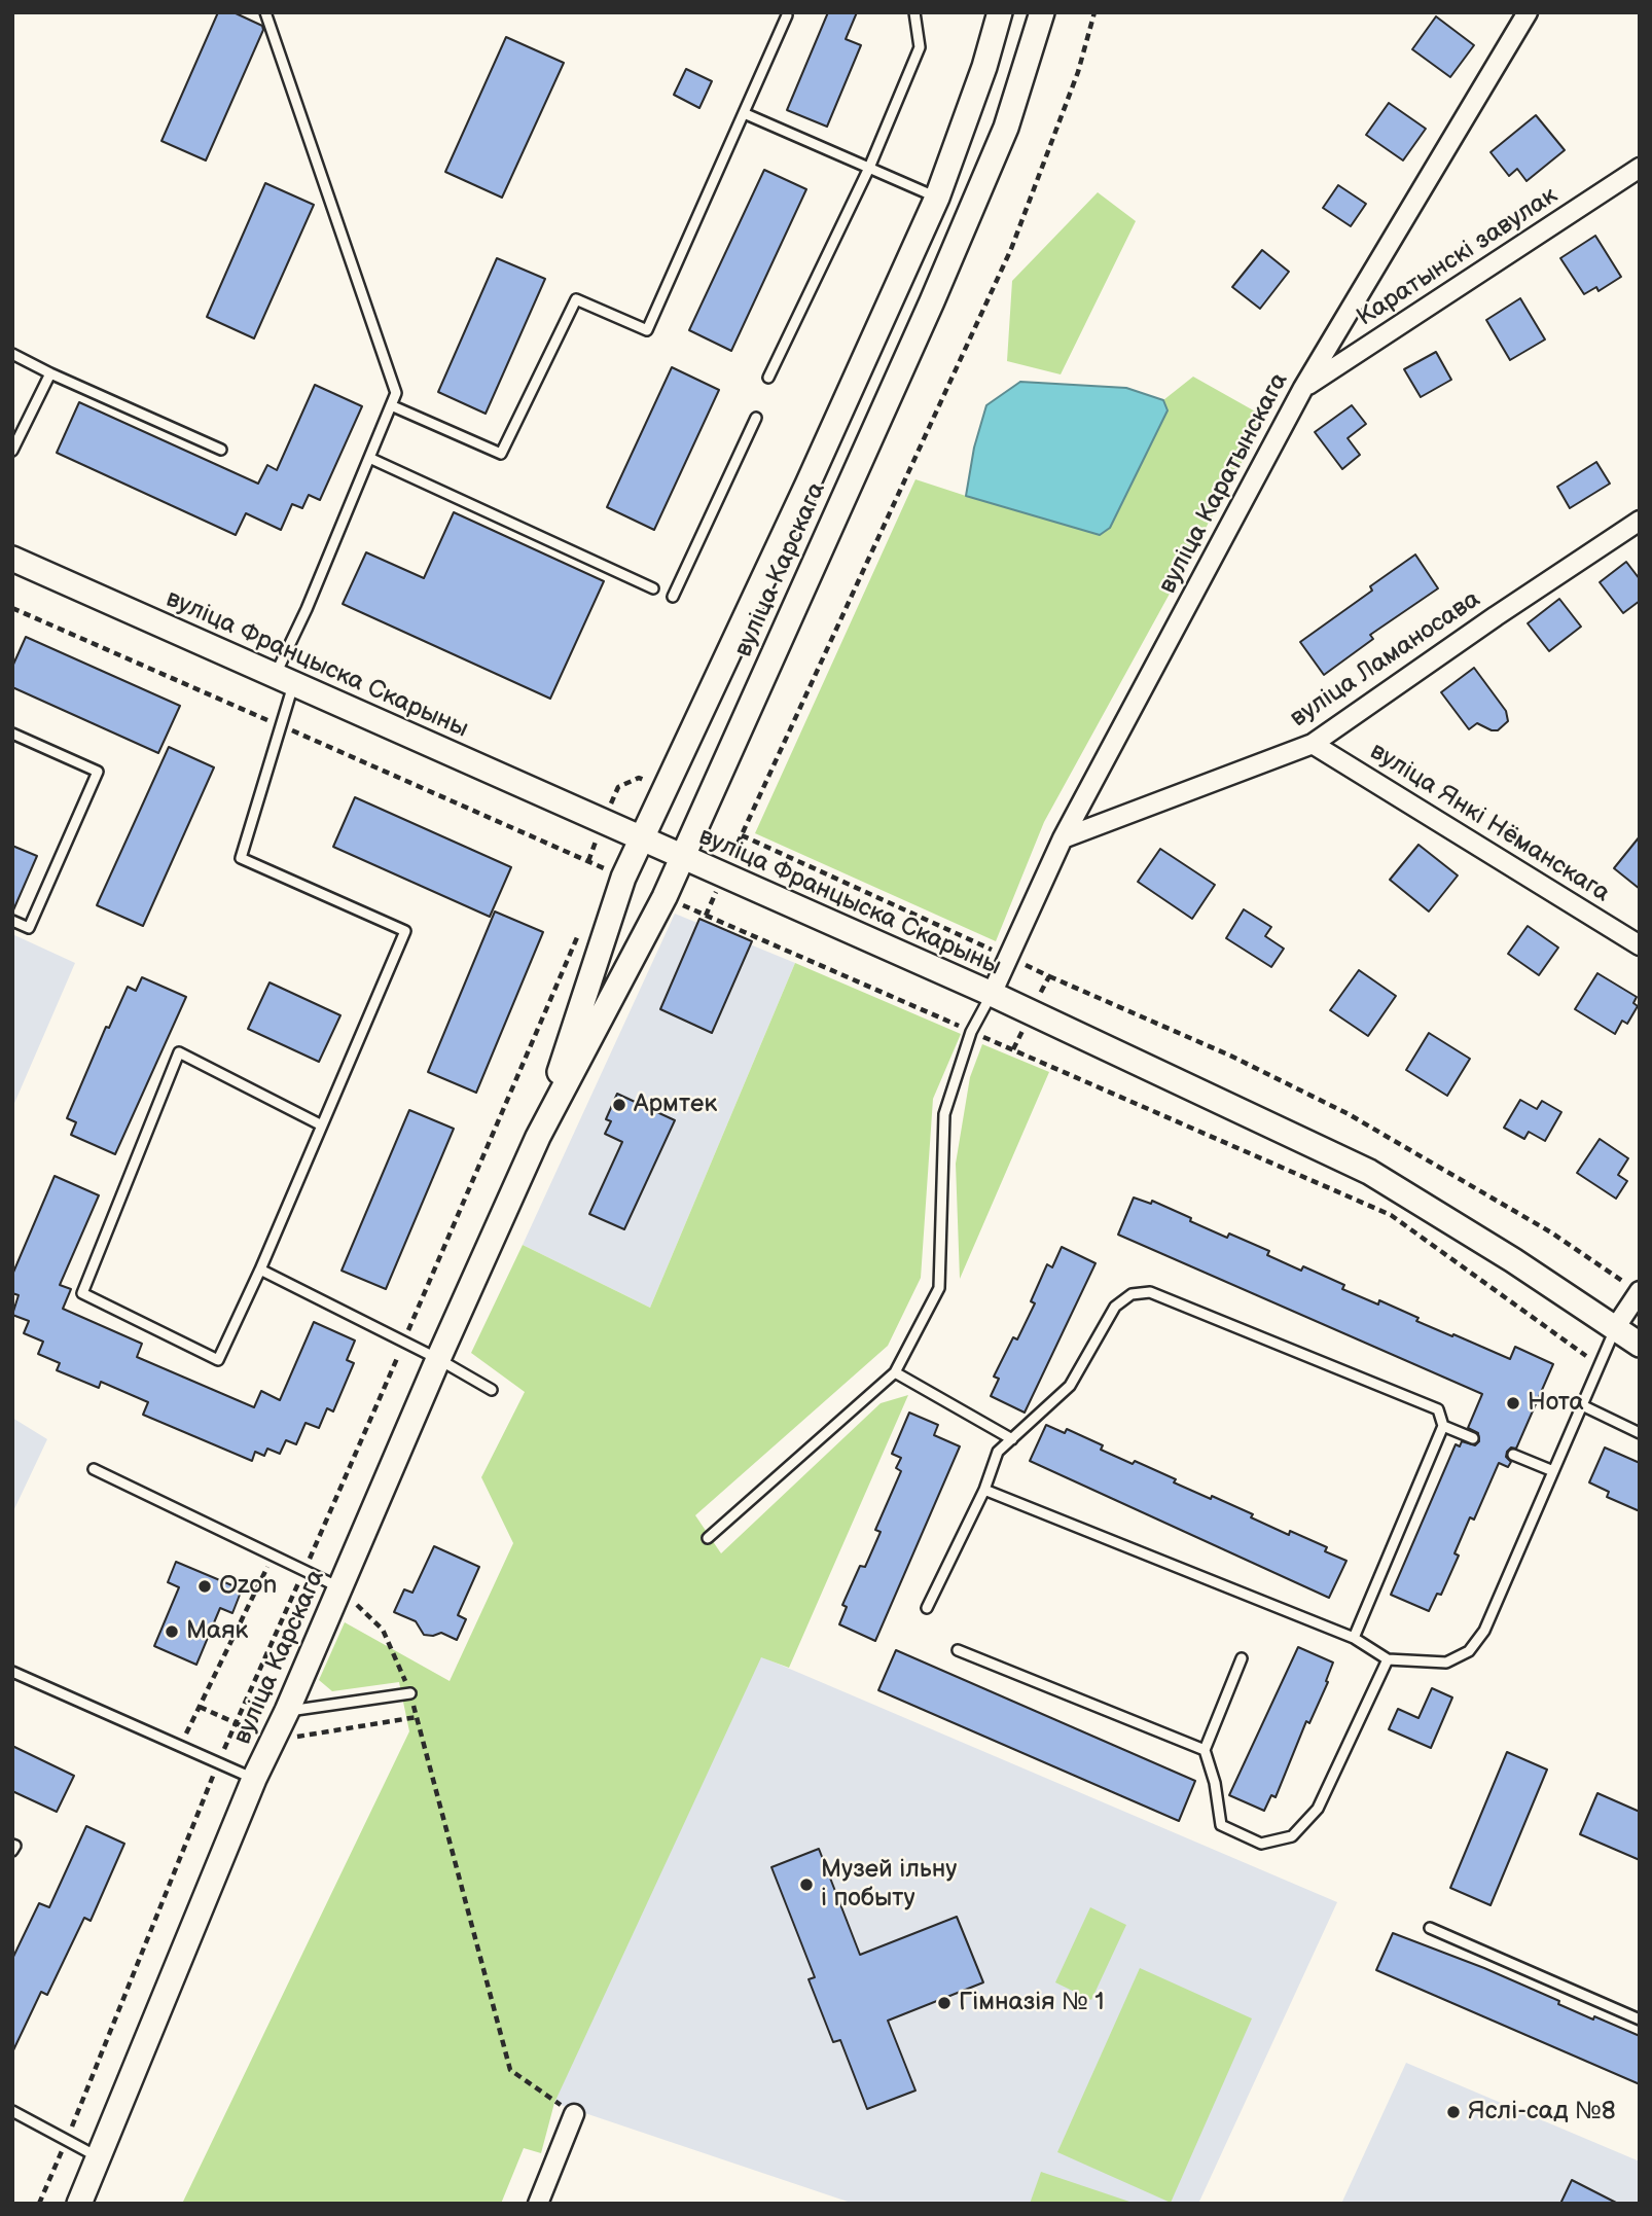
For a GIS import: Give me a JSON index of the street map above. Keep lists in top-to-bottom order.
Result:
{
  "streets": {
    "street": [
      "Каратынскі завулак",
      "вуліца Каратынскага",
      "вуліца Карскага",
      "вуліца Ламаносава",
      "вуліца Францыска Скарыны",
      "вуліца Янкі Нёманскага"
    ]
  },
  "crossings": [
    ["Каратынскі завулак", "вуліца Каратынскага"],
    ["вуліца Каратынскага", "вуліца Ламаносава"],
    ["вуліца Каратынскага", "вуліца Францыска Скарыны"],
    ["вуліца Карскага", "вуліца Францыска Скарыны"],
    ["вуліца Ламаносава", "вуліца Янкі Нёманскага"]
  ],
  "places": [
    "Армтек",
    "Нота",
    "Ozon",
    "Маяк",
    "Музей ільну і побыту",
    "Гімназія № 1",
    "Яслі-сад №8"
  ]
}
